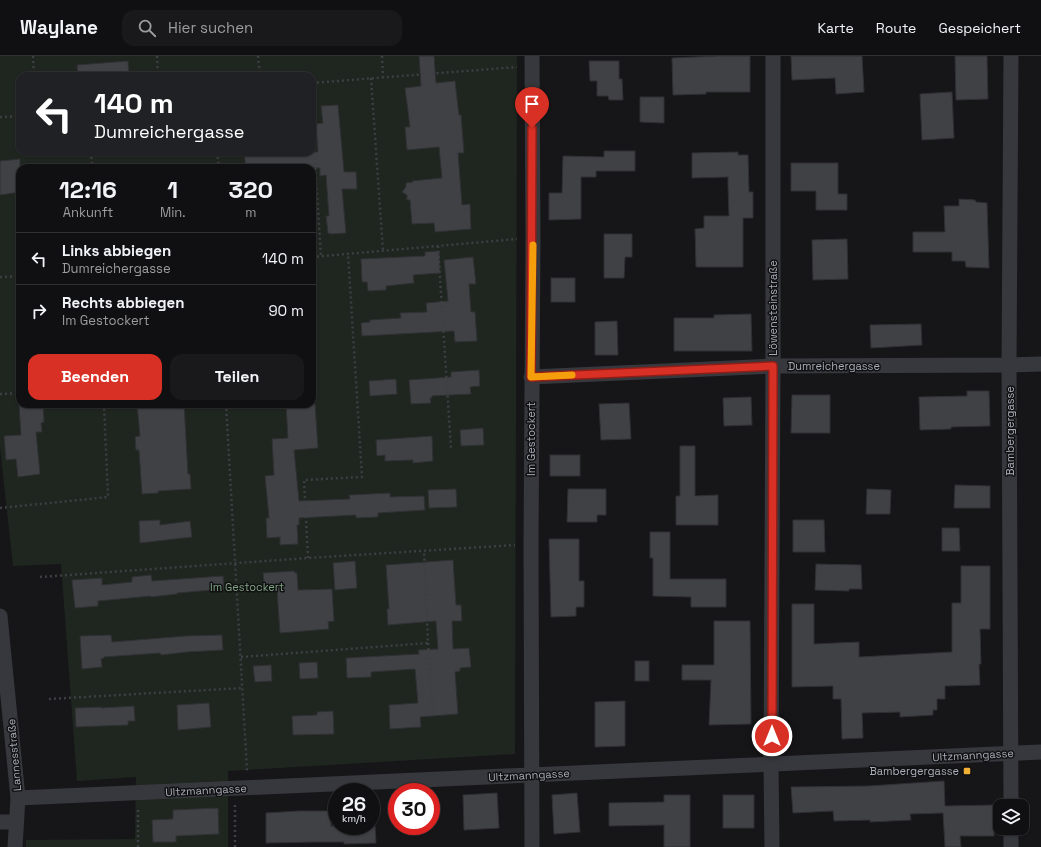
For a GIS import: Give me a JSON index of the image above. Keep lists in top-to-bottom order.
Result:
{
  "streets": {
    "street": [
      "Löwensteinstraße",
      "Dumreichergasse",
      "Bambergergasse",
      "Im Gestockert",
      "Lannesstraße",
      "Ultzmanngasse"
    ]
  },
  "crossings": [
    ["Löwensteinstraße", "Dumreichergasse"],
    ["Löwensteinstraße", "Ultzmanngasse"],
    ["Dumreichergasse", "Bambergergasse"],
    ["Dumreichergasse", "Im Gestockert"],
    ["Bambergergasse", "Ultzmanngasse"],
    ["Im Gestockert", "Ultzmanngasse"],
    ["Lannesstraße", "Ultzmanngasse"]
  ],
  "parks": ["Im Gestockert"],
  "places": {
    "transit": ["Bambergergasse"]
  },
  "page": {
    "header": "Waylane",
    "search": "Hier suchen",
    "nav": ["Karte", "Route", "Gespeichert"],
    "turn": ["140 m", "Dumreichergasse"],
    "eta": [
      "12:16",
      "Ankunft",
      "1",
      "Min.",
      "320",
      "m"
    ],
    "list": [
      {
        "name": "Links abbiegen",
        "note": "Dumreichergasse",
        "value": "140 m"
      },
      {
        "name": "Rechts abbiegen",
        "note": "Im Gestockert",
        "value": "90 m"
      }
    ],
    "buttons": ["Beenden", "Teilen"],
    "speed": "26 km/h",
    "limit": "30"
  }
}
